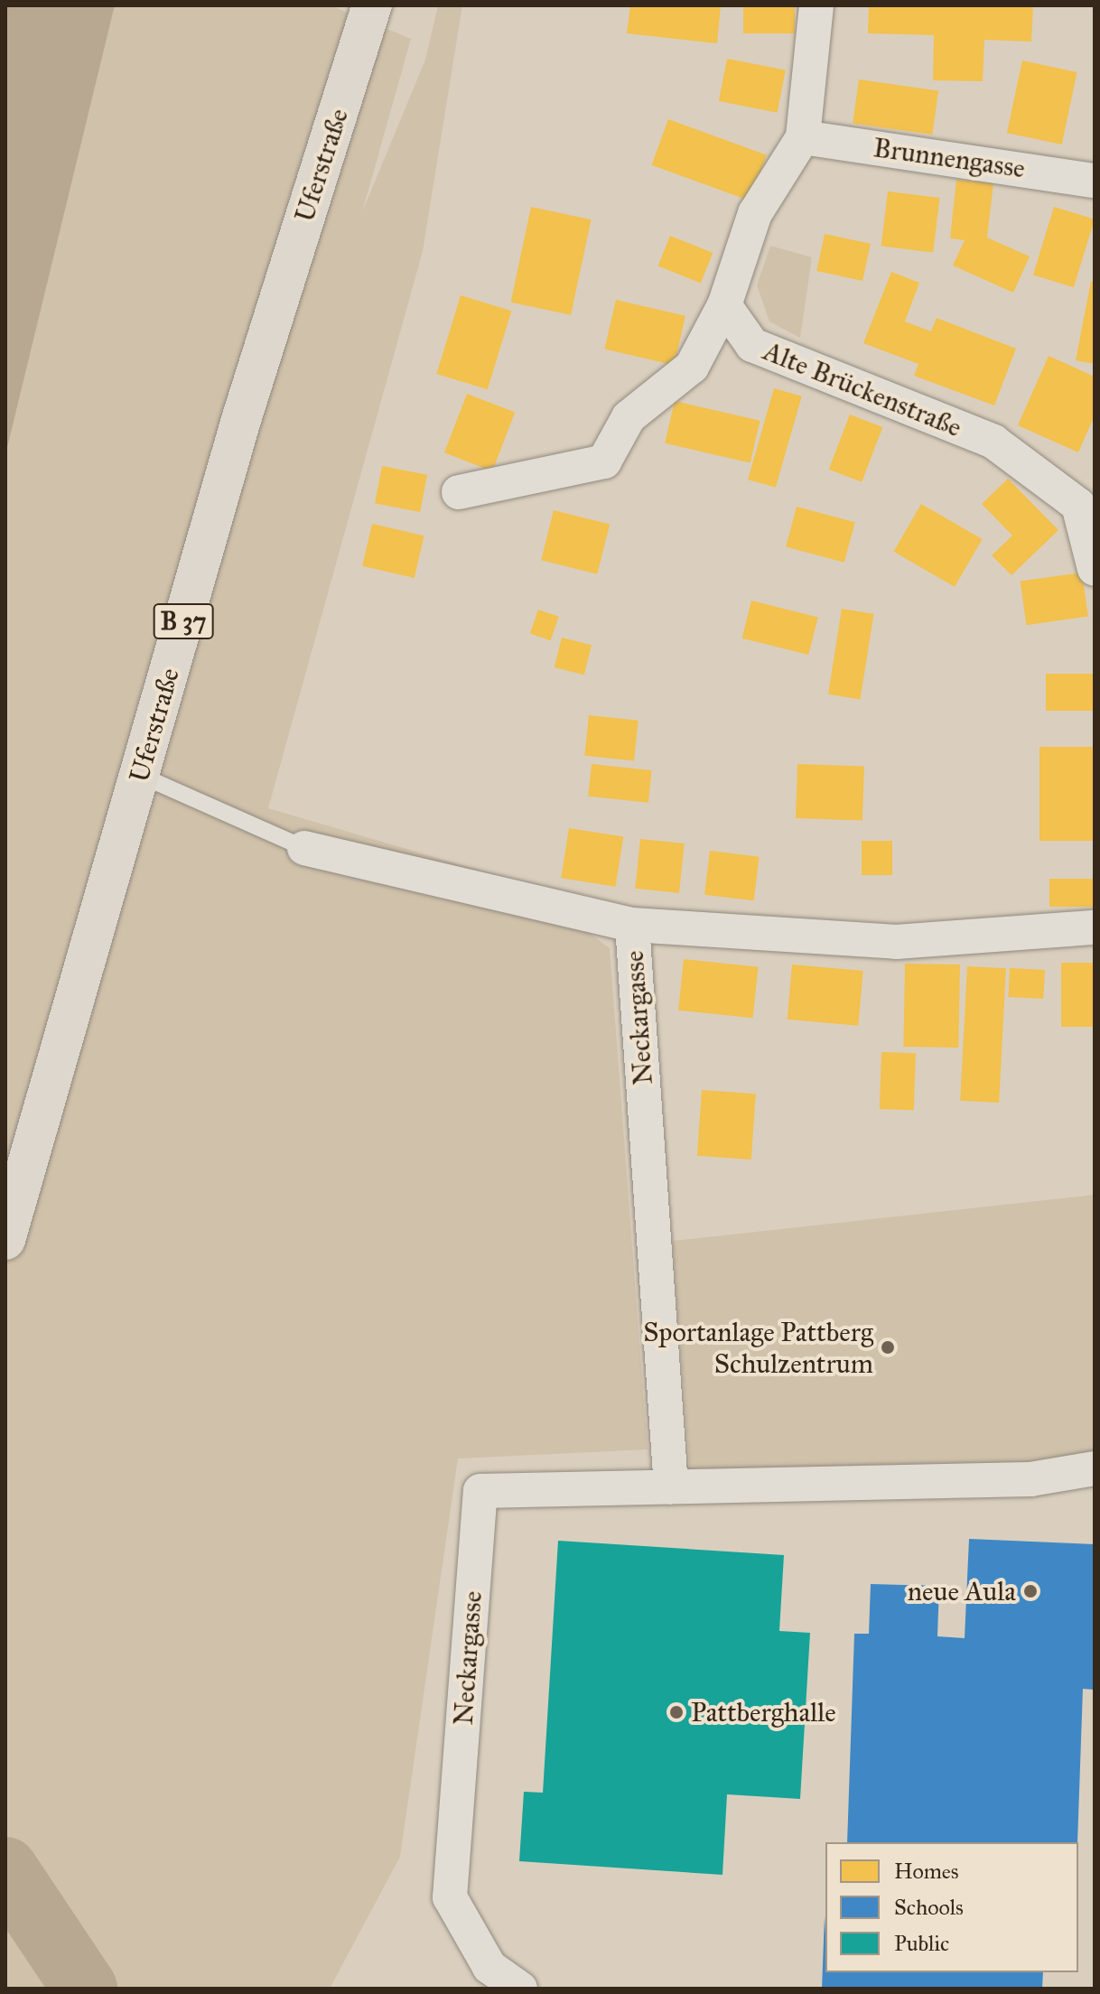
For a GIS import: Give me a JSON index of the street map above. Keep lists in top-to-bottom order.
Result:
{
  "streets": {
    "main road": ["Uferstraße", "B 37"],
    "street": ["Brunnengasse", "Alte Brückenstraße", "Neckargasse"]
  },
  "places": ["Sportanlage Pattberg Schulzentrum", "neue Aula", "Pattberghalle"],
  "legend": ["Homes", "Schools", "Public"]
}
